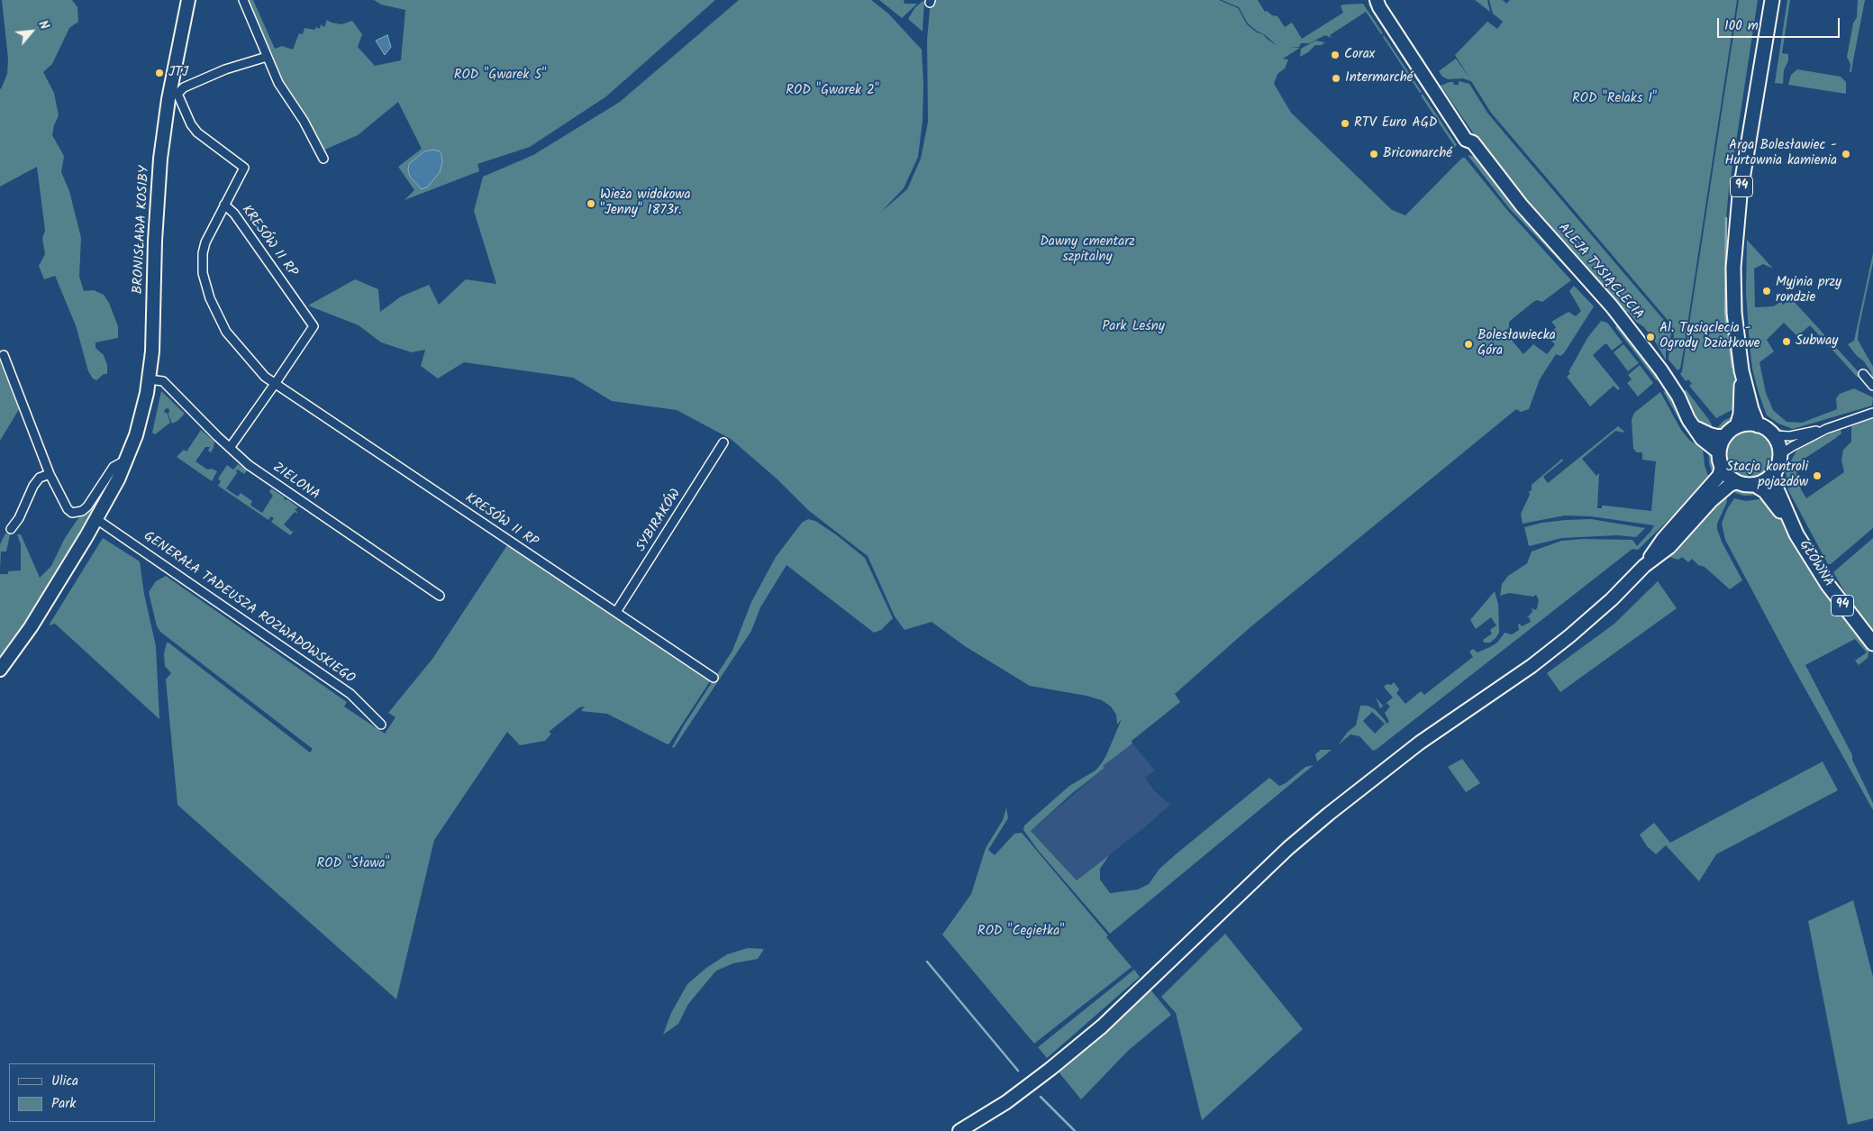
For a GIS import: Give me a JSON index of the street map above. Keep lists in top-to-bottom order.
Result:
{
  "streets": {
    "main road": ["94", "GŁÓWNA"],
    "street": [
      "BRONISŁAWA KOSIBY",
      "KRESÓW II RP",
      "ALEJA TYSIĄCLECIA",
      "ZIELONA",
      "SYBIRAKÓW",
      "GENERAŁA TADEUSZA ROZWADOWSKIEGO"
    ]
  },
  "crossings": [
    ["94", "ALEJA TYSIĄCLECIA"],
    ["94", "GŁÓWNA"],
    ["BRONISŁAWA KOSIBY", "KRESÓW II RP"],
    ["BRONISŁAWA KOSIBY", "ZIELONA"],
    ["BRONISŁAWA KOSIBY", "GENERAŁA TADEUSZA ROZWADOWSKIEGO"],
    ["KRESÓW II RP", "ZIELONA"],
    ["KRESÓW II RP", "SYBIRAKÓW"],
    ["ALEJA TYSIĄCLECIA", "GŁÓWNA"]
  ],
  "parks": [
    "ROD \"Gwarek 5\"",
    "ROD \"Gwarek 2\"",
    "ROD \"Relaks 1\"",
    "Dawny cmentarz szpitalny",
    "Park Leśny",
    "ROD \"Sława\"",
    "ROD \"Cegiełka\""
  ],
  "places": [
    "Corax",
    "JTJ",
    "Intermarché",
    "RTV Euro AGD",
    "Bricomarché",
    "Arga Bolesławiec - Hurtownia kamienia",
    "Wieża widokowa \"Jenny\" 1873r.",
    "Myjnia przy rondzie",
    "Al. Tysiąclecia - Ogrody Działkowe",
    "Subway",
    "Bolesławiecka Góra",
    "Stacja kontroli pojazdów"
  ],
  "legend": ["Ulica", "Park"],
  "scale_bar": "100 m",
  "north": "top right"
}
